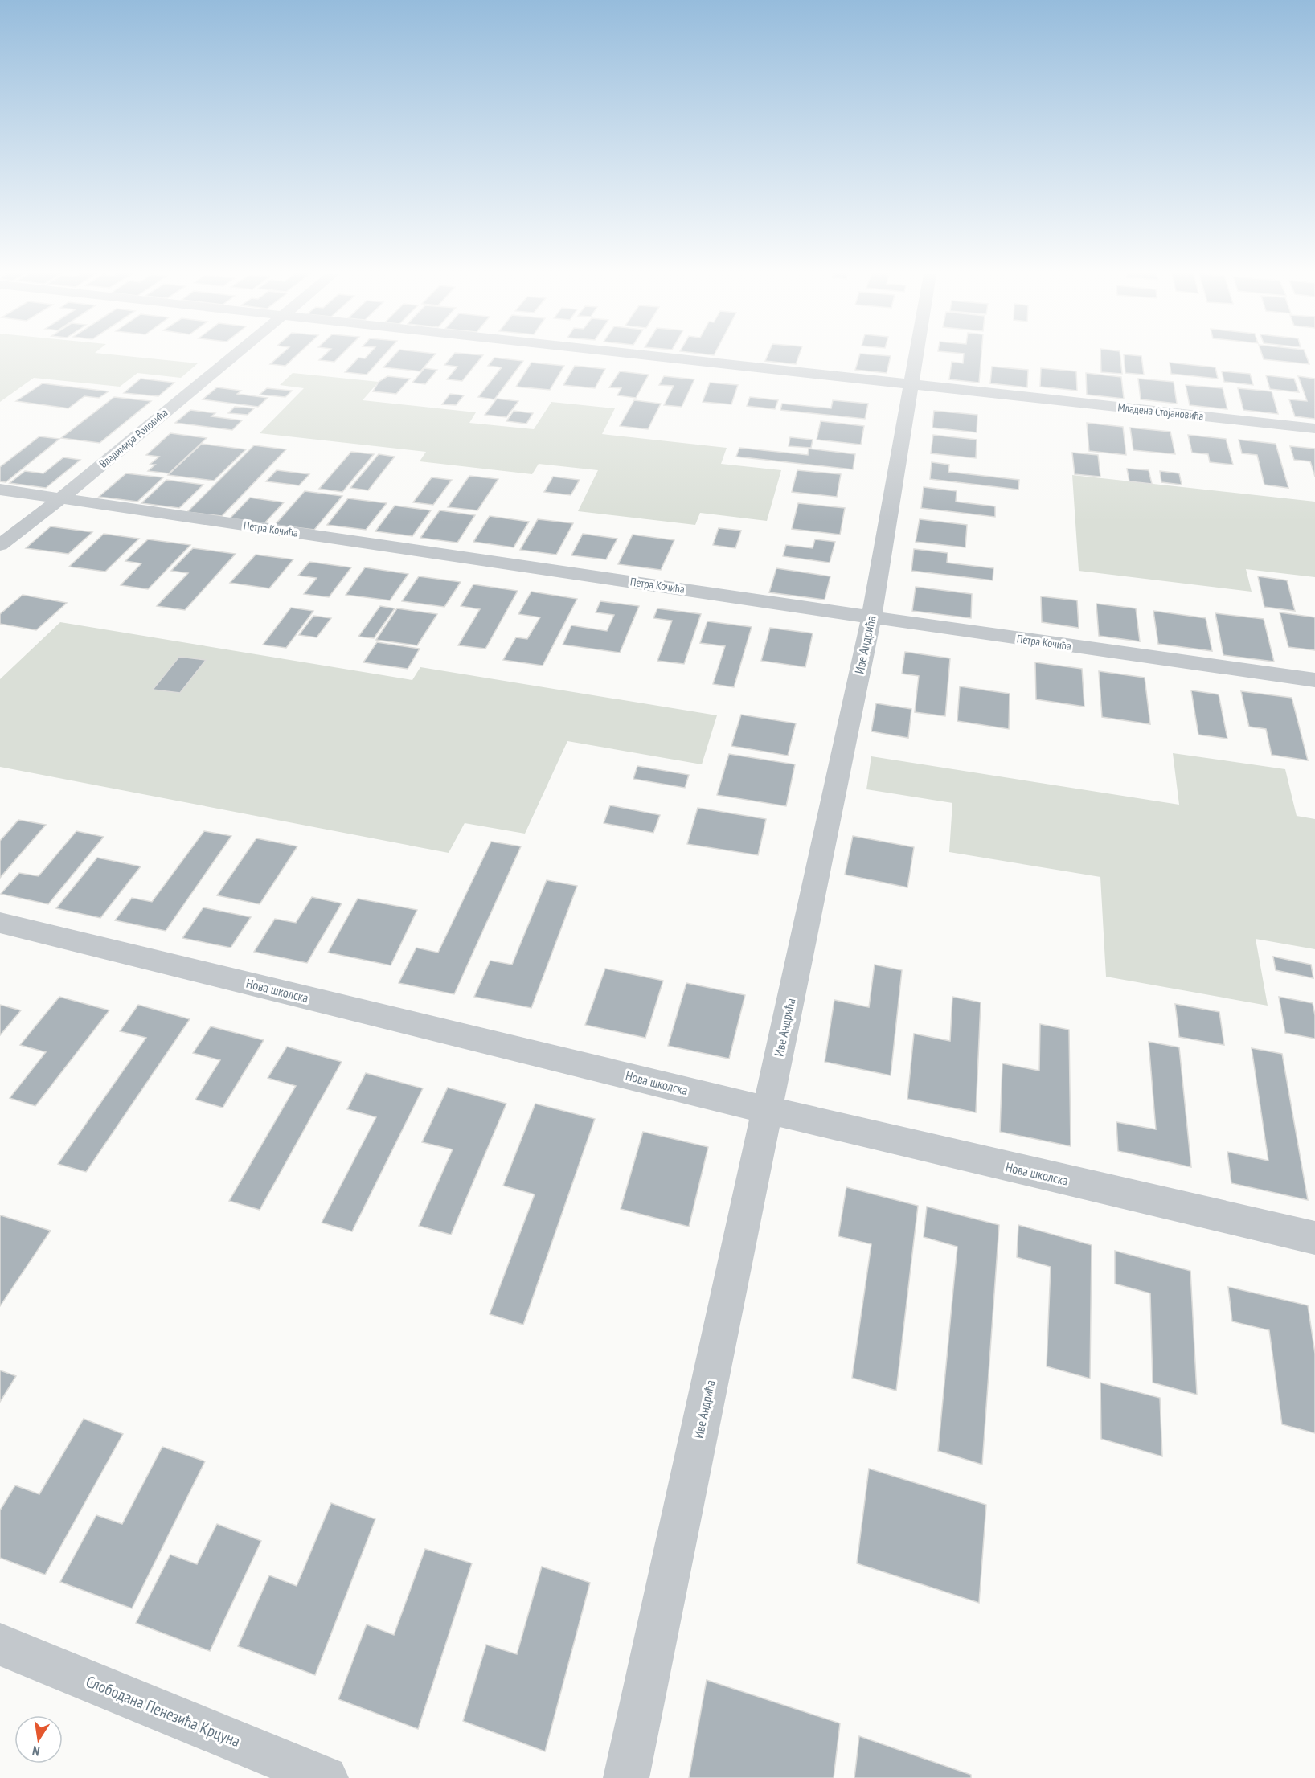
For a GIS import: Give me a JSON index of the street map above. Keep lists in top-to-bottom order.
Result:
{
  "streets": {
    "street": [
      "Младена Стојановића",
      "Владимира Роловића",
      "Петра Кочића",
      "Иве Андрића",
      "Нова школска",
      "Слободана Пенезића Крцуна"
    ]
  },
  "crossings": [
    ["Младена Стојановића", "Иве Андрића"],
    ["Владимира Роловића", "Петра Кочића"],
    ["Петра Кочића", "Иве Андрића"],
    ["Иве Андрића", "Нова школска"]
  ],
  "north": "bottom"
}
